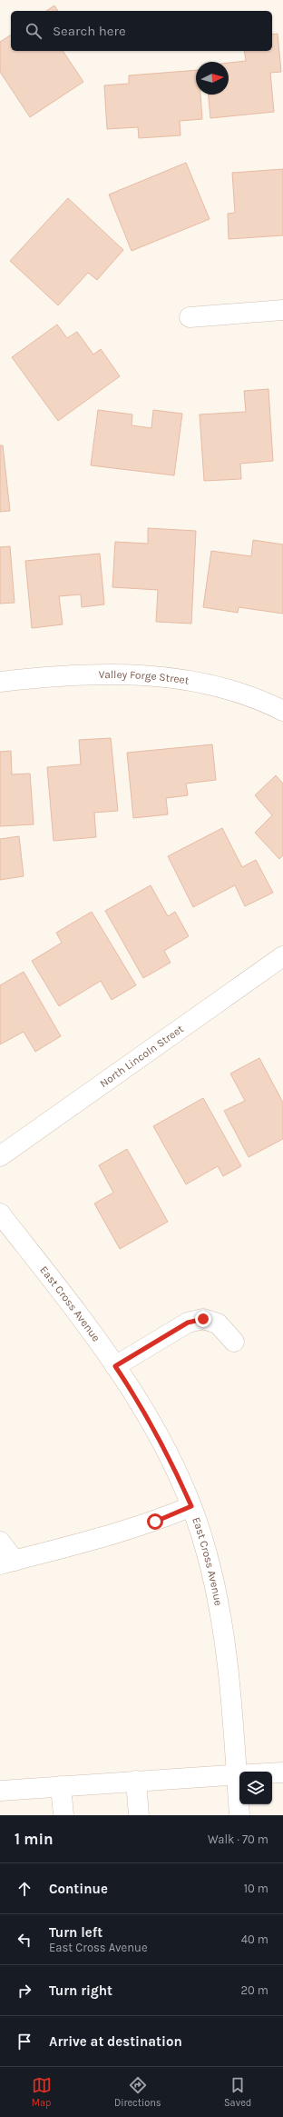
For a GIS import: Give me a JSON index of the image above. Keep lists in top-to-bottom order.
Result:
{
  "streets": {
    "street": ["Valley Forge Street", "North Lincoln Street", "East Cross Avenue"]
  },
  "north": "right",
  "page": {
    "search": "Search here",
    "heading": ["1 min", "Walk · 70 m"],
    "list": [
      ["Continue", "10 m"],
      ["Turn left", "East Cross Avenue", "40 m"],
      ["Turn right", "20 m"],
      "Arrive at destination"
    ],
    "nav": ["Map", "Directions", "Saved"]
  }
}
